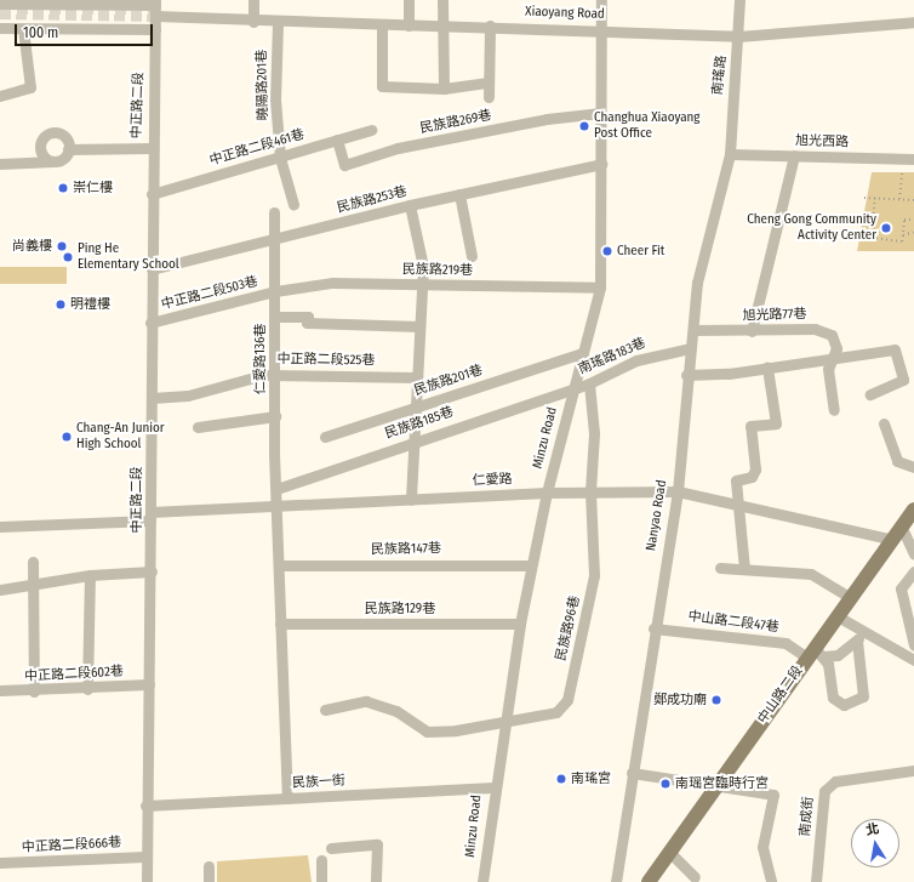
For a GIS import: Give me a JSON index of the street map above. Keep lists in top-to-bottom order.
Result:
{
  "streets": {
    "main road": ["中山路二段"],
    "street": [
      "Xiaoyang Road",
      "南瑤路",
      "曉陽路201巷",
      "中正路二段",
      "民族路269巷",
      "旭光西路",
      "中正路二段461巷",
      "民族路253巷",
      "民族路219巷",
      "中正路二段503巷",
      "旭光路77巷",
      "南瑤路183巷",
      "仁愛路136巷",
      "中正路二段525巷",
      "民族路201巷",
      "民族路185巷",
      "Minzu Road",
      "仁愛路",
      "Nanyao Road",
      "民族路147巷",
      "民族路129巷",
      "中山路二段47巷",
      "民族路96巷",
      "中正路二段602巷",
      "民族一街",
      "南成街",
      "中正路二段666巷"
    ]
  },
  "crossings": [
    ["Xiaoyang Road", "南瑤路"],
    ["Xiaoyang Road", "曉陽路201巷"],
    ["Xiaoyang Road", "中正路二段"],
    ["Xiaoyang Road", "Minzu Road"],
    ["南瑤路", "旭光西路"],
    ["南瑤路", "Nanyao Road"],
    ["曉陽路201巷", "中正路二段461巷"],
    ["中正路二段", "中正路二段461巷"],
    ["中正路二段", "民族路253巷"],
    ["中正路二段", "中正路二段503巷"],
    ["中正路二段", "中正路二段525巷"],
    ["中正路二段", "仁愛路"],
    ["中正路二段", "中正路二段602巷"],
    ["中正路二段", "民族一街"],
    ["中正路二段", "中正路二段666巷"],
    ["民族路269巷", "中正路二段461巷"],
    ["民族路269巷", "Minzu Road"],
    ["旭光西路", "Nanyao Road"],
    ["民族路253巷", "仁愛路136巷"],
    ["民族路253巷", "Minzu Road"],
    ["民族路219巷", "中正路二段503巷"],
    ["民族路219巷", "仁愛路136巷"],
    ["民族路219巷", "Minzu Road"],
    ["中正路二段503巷", "仁愛路136巷"],
    ["旭光路77巷", "Nanyao Road"],
    ["南瑤路183巷", "民族路185巷"],
    ["南瑤路183巷", "Minzu Road"],
    ["南瑤路183巷", "Nanyao Road"],
    ["南瑤路183巷", "民族路96巷"],
    ["仁愛路136巷", "中正路二段525巷"],
    ["仁愛路136巷", "民族路185巷"],
    ["仁愛路136巷", "仁愛路"],
    ["仁愛路136巷", "民族路147巷"],
    ["仁愛路136巷", "民族路129巷"],
    ["仁愛路136巷", "民族一街"],
    ["民族路201巷", "Minzu Road"],
    ["民族路185巷", "Minzu Road"],
    ["Minzu Road", "仁愛路"],
    ["Minzu Road", "民族路147巷"],
    ["Minzu Road", "民族路129巷"],
    ["Minzu Road", "民族路96巷"],
    ["Minzu Road", "民族一街"],
    ["仁愛路", "Nanyao Road"],
    ["仁愛路", "民族路96巷"],
    ["仁愛路", "中山路二段"],
    ["Nanyao Road", "中山路二段47巷"],
    ["中山路二段47巷", "中山路二段"]
  ],
  "places": [
    "Changhua Xiaoyang Post Office",
    "崇仁樓",
    "Cheng Gong Community Activity Center",
    "尚義樓",
    "Cheer Fit",
    "Ping He Elementary School",
    "明禮樓",
    "Chang-An Junior High School",
    "鄭成功廟",
    "南瑤宮",
    "南瑶宮臨時行宮"
  ],
  "scale_bar": "100 m",
  "north": "top"
}
